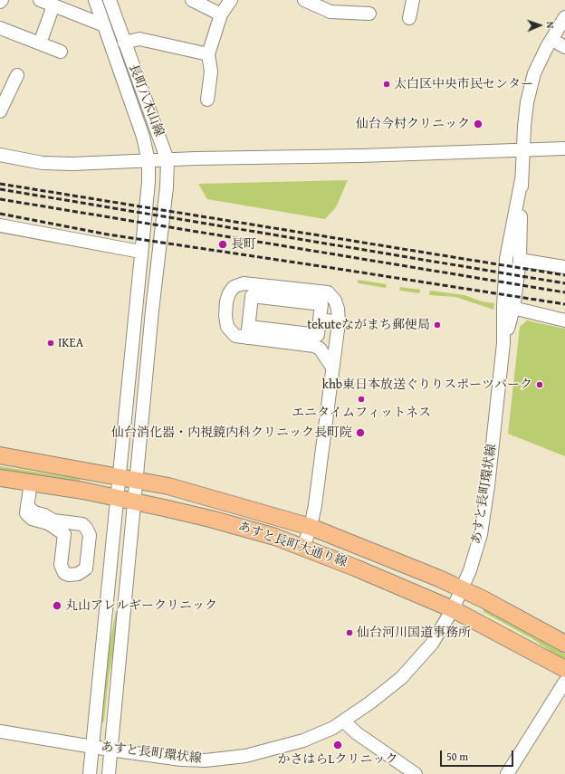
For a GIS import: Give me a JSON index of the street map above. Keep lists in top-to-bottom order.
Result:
{
  "streets": {
    "main road": ["あすと長町大通り線"],
    "street": ["長町八木山線", "あすと長町環状線"]
  },
  "crossings": [
    ["長町八木山線", "あすと長町環状線"],
    ["長町八木山線", "あすと長町大通り線"],
    ["あすと長町環状線", "あすと長町大通り線"]
  ],
  "places": [
    "太白区中央市民センター",
    "仙台今村クリニック",
    "長町",
    "tekuteながまち郵便局",
    "IKEA",
    "khb東日本放送ぐりりスポーツパーク",
    "エニタイムフィットネス",
    "仙台消化器・内視鏡内科クリニック長町院",
    "丸山アレルギークリニック",
    "仙台河川国道事務所",
    "かさはらLクリニック"
  ],
  "scale_bar": "50 m",
  "north": "right"
}
